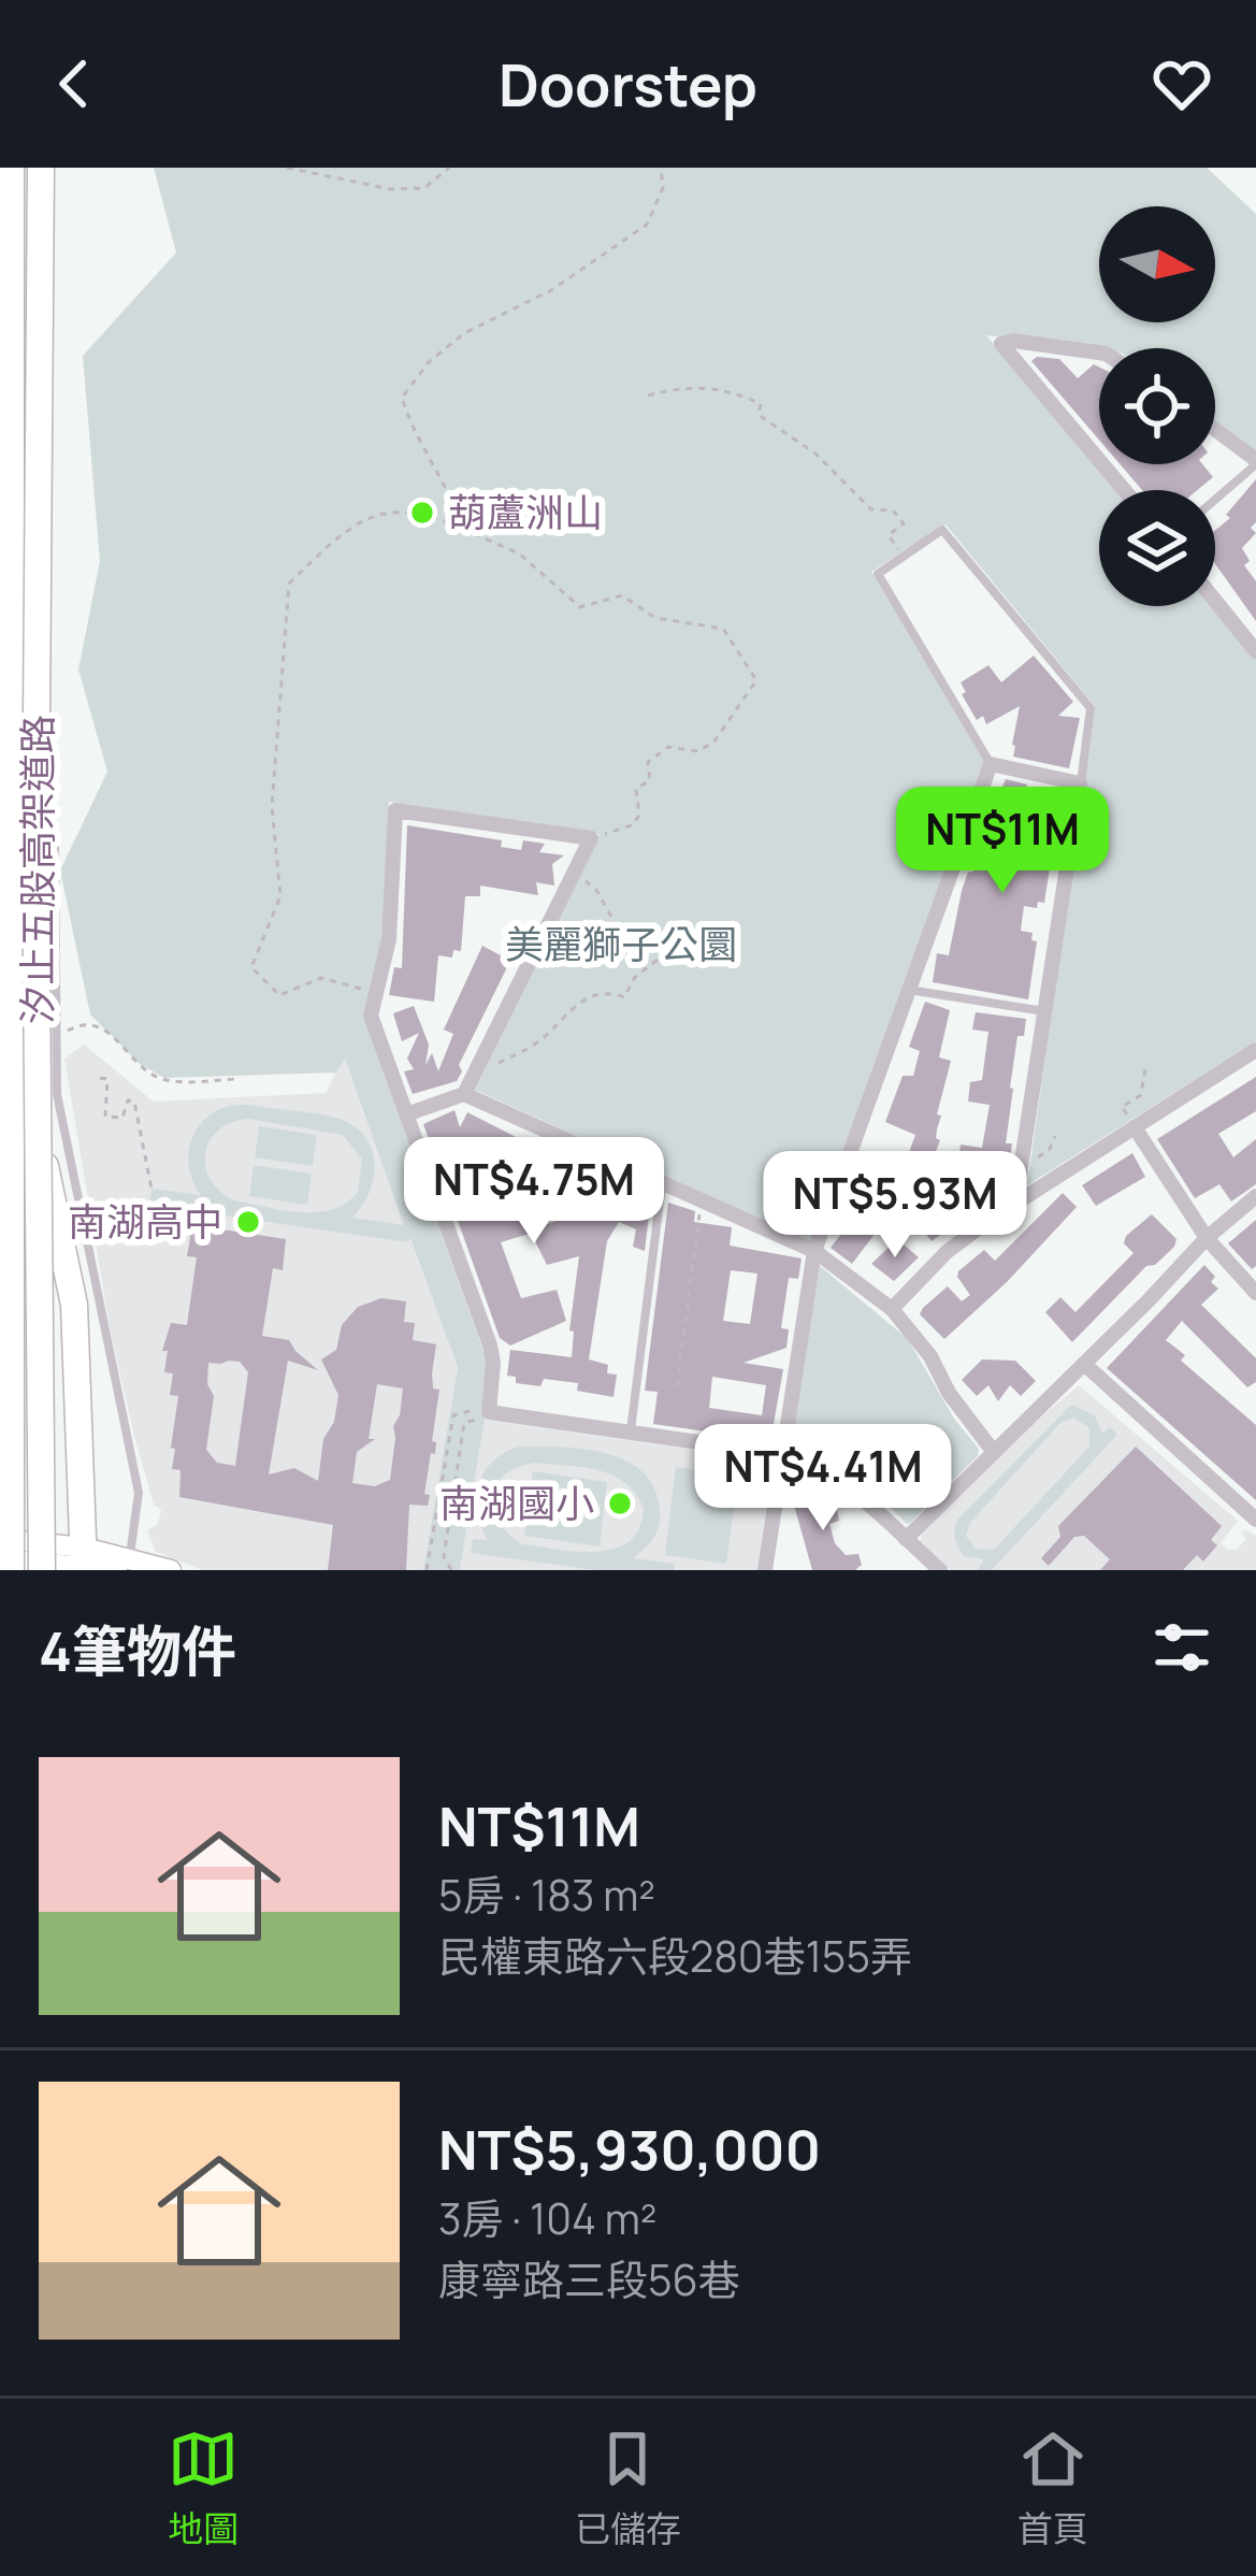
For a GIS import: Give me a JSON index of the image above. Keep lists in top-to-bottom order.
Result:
{
  "streets": {
    "highway": ["汐止五股高架道路"]
  },
  "parks": ["美麗獅子公圜"],
  "places": ["葫蘆洲山", "南湖高中", "南湖國小"],
  "north": "right",
  "page": {
    "header": "Doorstep",
    "price": [
      "NT$11M",
      "NT$4.75M",
      "NT$5.93M",
      "NT$4.41M"
    ],
    "heading": "4筆物件",
    "list": [
      {
        "name": "NT$11M",
        "note": "5房 · 183 m² · 民權東路六段280巷155弄"
      },
      {
        "name": "NT$5,930,000",
        "note": "3房 · 104 m² · 康寧路三段56巷"
      }
    ],
    "tabs": ["地圖", "已儲存", "首頁"]
  }
}
